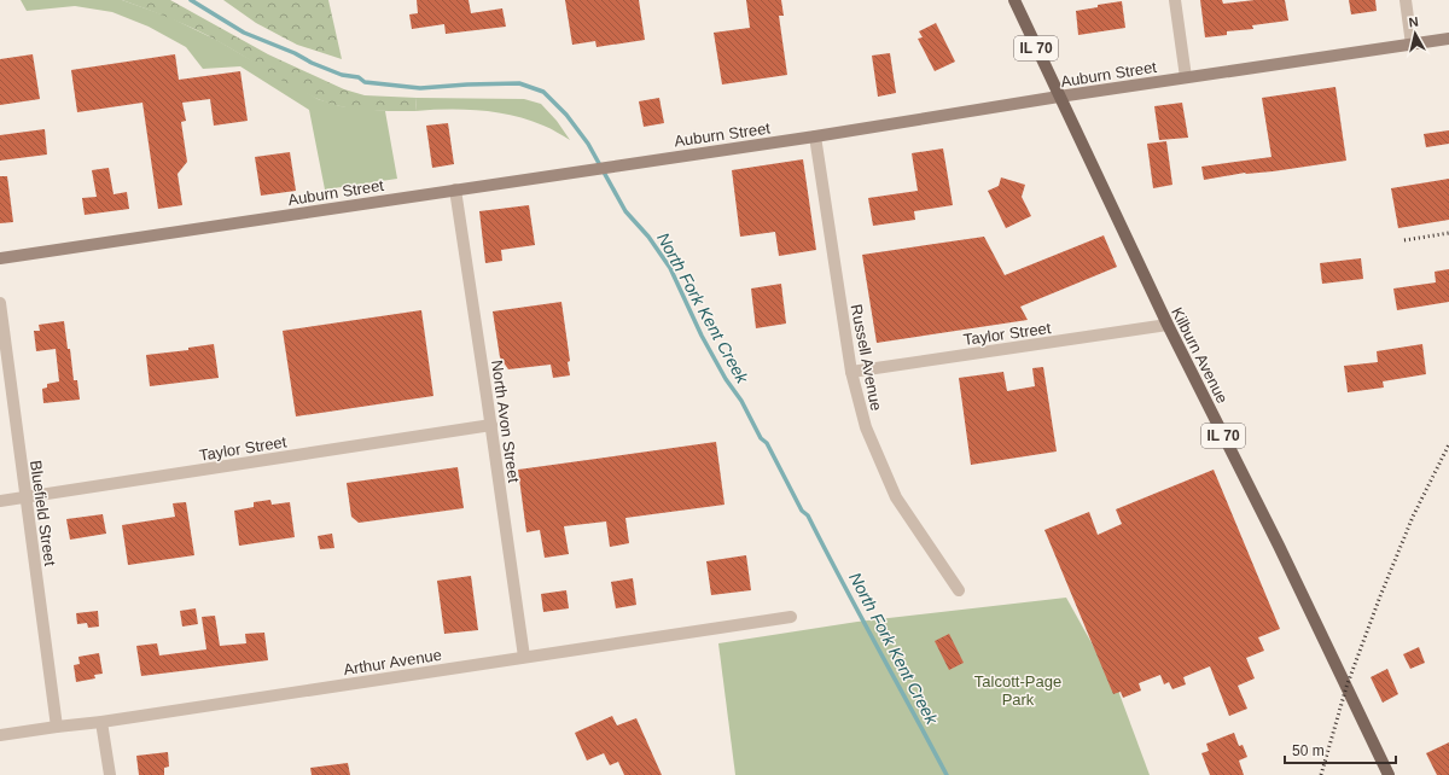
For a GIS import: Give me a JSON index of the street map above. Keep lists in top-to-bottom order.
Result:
{
  "streets": {
    "main road": ["IL 70", "Auburn Street", "Kilburn Avenue"],
    "street": [
      "Taylor Street",
      "Russell Avenue",
      "North Avon Street",
      "Bluefield Street",
      "Arthur Avenue"
    ]
  },
  "crossings": [
    ["Auburn Street", "Kilburn Avenue"],
    ["Auburn Street", "Russell Avenue"],
    ["Auburn Street", "North Avon Street"],
    ["Taylor Street", "Kilburn Avenue"],
    ["Taylor Street", "Russell Avenue"],
    ["Taylor Street", "North Avon Street"],
    ["Taylor Street", "Bluefield Street"],
    ["North Avon Street", "Arthur Avenue"],
    ["Bluefield Street", "Arthur Avenue"]
  ],
  "water": ["North Fork Kent Creek"],
  "parks": ["Talcott-Page Park"],
  "scale_bar": "50 m",
  "north": "top"
}
